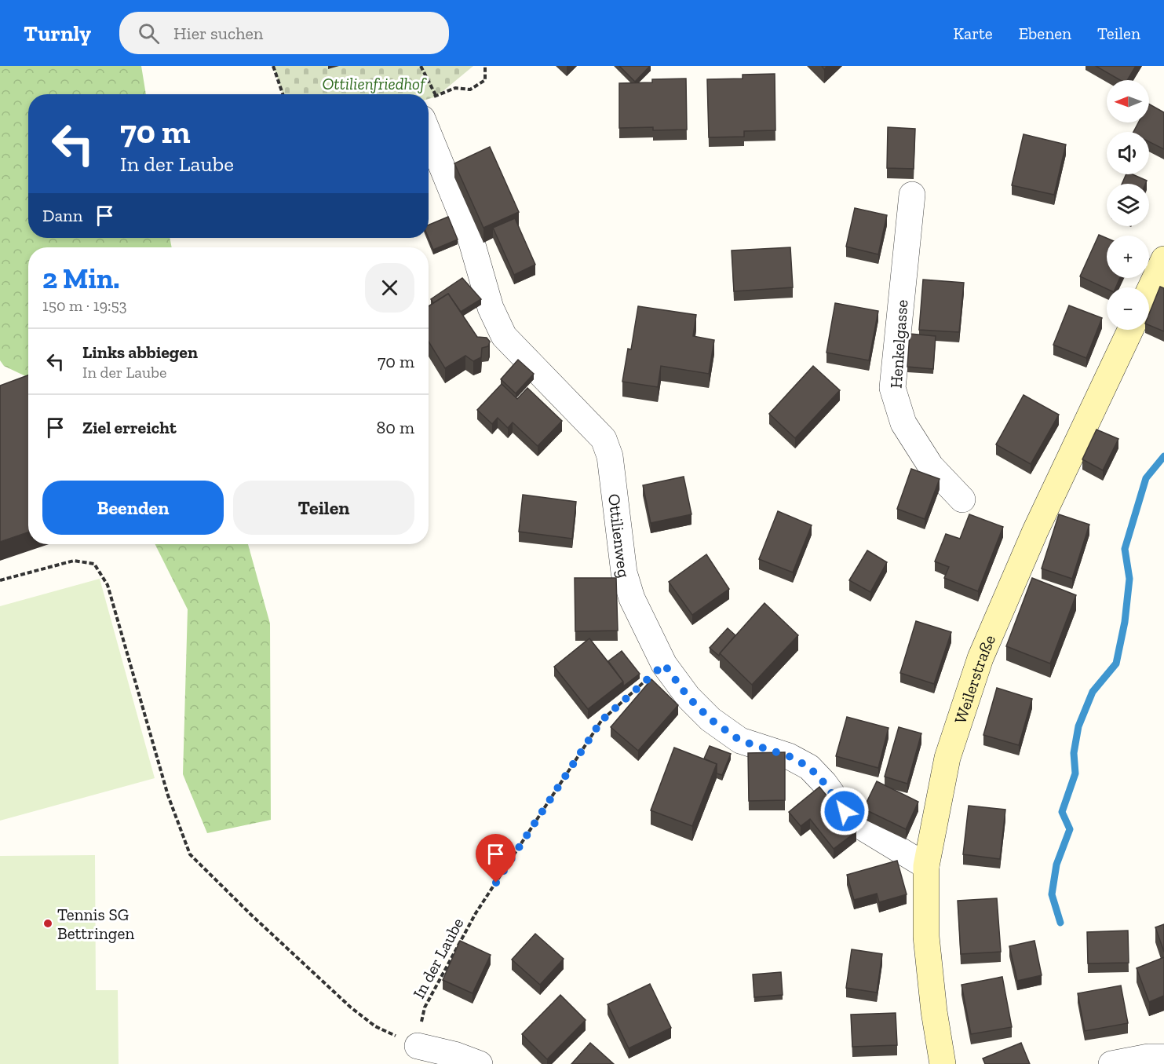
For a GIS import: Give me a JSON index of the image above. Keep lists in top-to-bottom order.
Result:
{
  "streets": {
    "main road": ["Weilerstraße"],
    "street": ["Henkelgasse", "Ottilienweg"],
    "path": ["In der Laube"]
  },
  "crossings": [
    ["Ottilienweg", "Weilerstraße"],
    ["Ottilienweg", "In der Laube"]
  ],
  "parks": ["Ottilienfriedhof"],
  "places": ["Tennis SG Bettringen"],
  "north": "left",
  "page": {
    "header": "Turnly",
    "search": "Hier suchen",
    "nav": ["Karte", "Ebenen", "Teilen"],
    "map_buttons": ["+", "−"],
    "turn": ["70 m", "In der Laube"],
    "then": "Dann",
    "heading": ["2 Min.", "150 m · 19:53"],
    "list": [
      {
        "name": "Links abbiegen",
        "note": "In der Laube",
        "value": "70 m"
      },
      {
        "name": "Ziel erreicht",
        "value": "80 m"
      }
    ],
    "buttons": ["Beenden", "Teilen"]
  }
}
